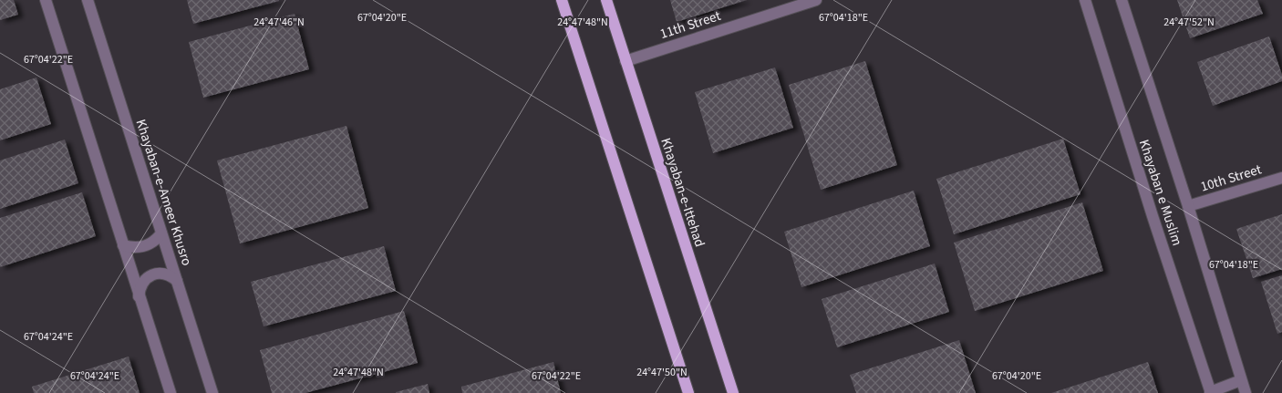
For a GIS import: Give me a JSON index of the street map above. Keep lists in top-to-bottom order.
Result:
{
  "streets": {
    "main road": ["Khayaban-e-Ittehad"],
    "street": [
      "11th Street",
      "10th Street",
      "Khayaban-e-Ameer Khusro",
      "Khayaban e Muslim"
    ]
  },
  "crossings": [
    ["11th Street", "Khayaban-e-Ittehad"]
  ],
  "coordinates": [
    "67°04'20\"E",
    "67°04'18\"E",
    "24°47'52\"N",
    "24°47'46\"N",
    "24°47'48\"N",
    "67°04'22\"E",
    "67°04'24\"E",
    "24°47'50\"N"
  ]
}
